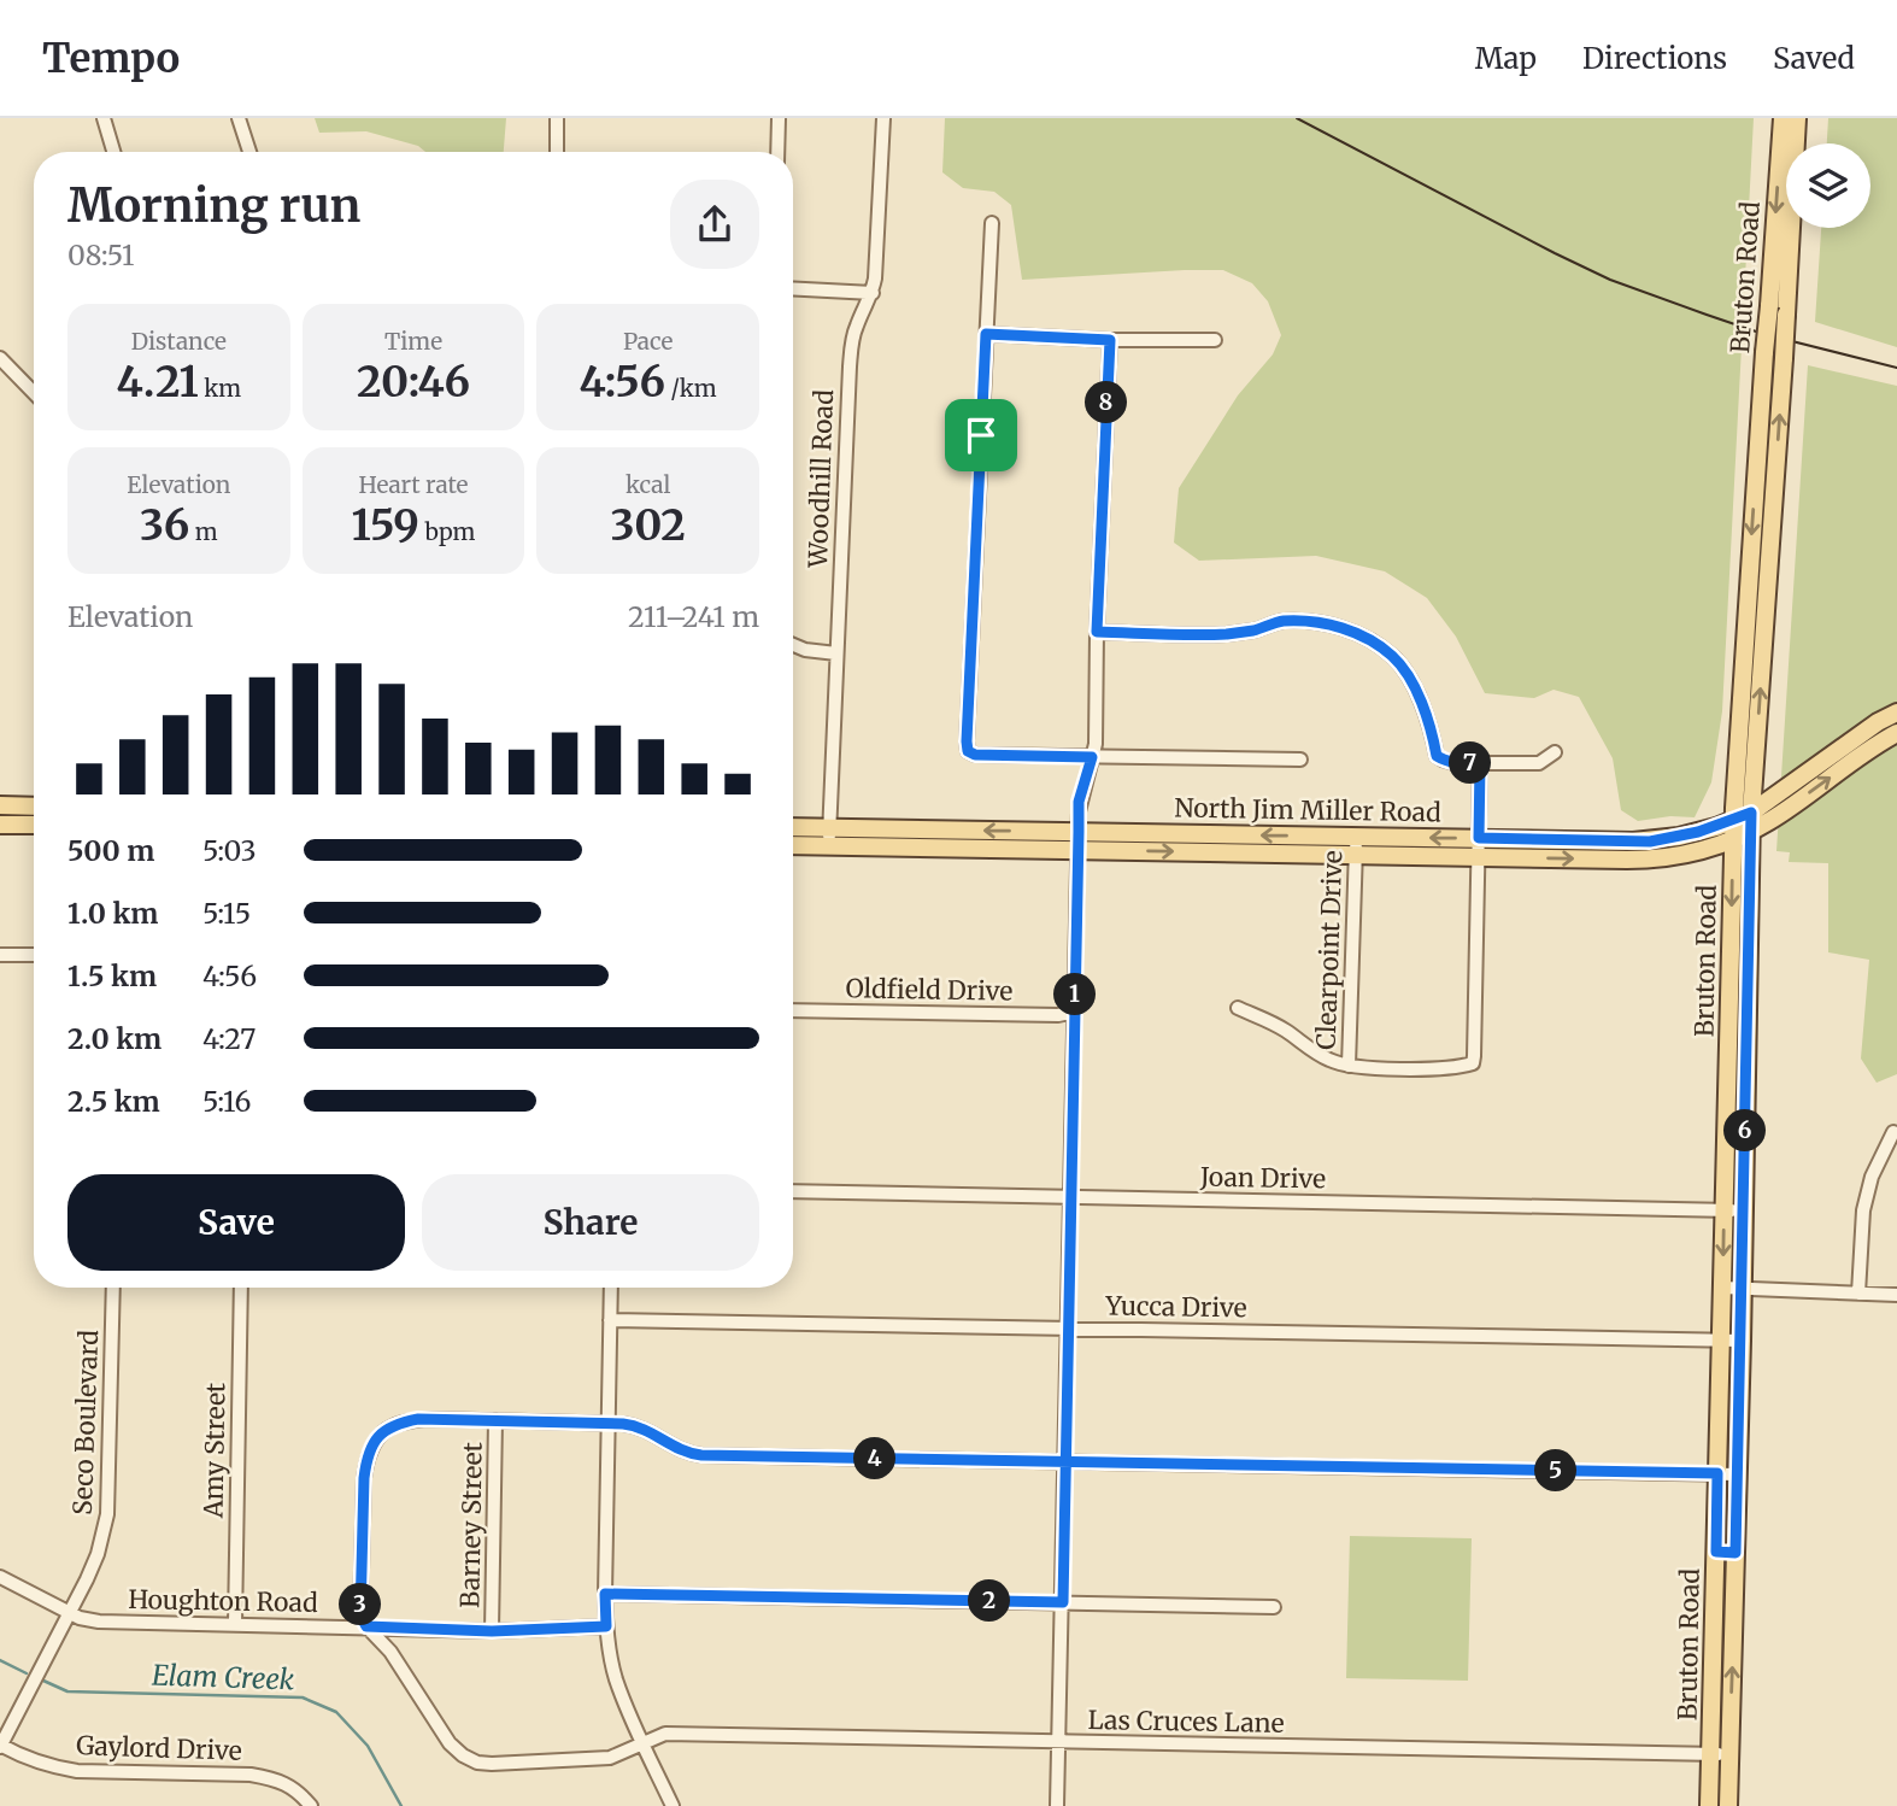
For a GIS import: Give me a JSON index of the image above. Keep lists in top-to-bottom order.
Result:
{
  "streets": {
    "main road": ["Bruton Road", "North Jim Miller Road"],
    "street": [
      "Woodhill Road",
      "Clearpoint Drive",
      "Oldfield Drive",
      "Joan Drive",
      "Yucca Drive",
      "Seco Boulevard",
      "Amy Street",
      "Barney Street",
      "Houghton Road",
      "Las Cruces Lane",
      "Gaylord Drive"
    ]
  },
  "crossings": [
    ["Bruton Road", "North Jim Miller Road"],
    ["Bruton Road", "Joan Drive"],
    ["Bruton Road", "Yucca Drive"],
    ["Bruton Road", "Las Cruces Lane"],
    ["Woodhill Road", "North Jim Miller Road"],
    ["North Jim Miller Road", "Clearpoint Drive"],
    ["Seco Boulevard", "Houghton Road"],
    ["Seco Boulevard", "Gaylord Drive"],
    ["Amy Street", "Houghton Road"],
    ["Barney Street", "Houghton Road"],
    ["Houghton Road", "Las Cruces Lane"]
  ],
  "water": ["Elam Creek"],
  "page": {
    "header": "Tempo",
    "nav": ["Map", "Directions", "Saved"],
    "heading": ["Morning run", "08:51"],
    "stats": [
      ["Distance", "4.21 km"],
      ["Time", "20:46"],
      ["Pace", "4:56 /km"],
      ["Elevation", "36 m"],
      ["Heart rate", "159 bpm"],
      ["kcal", "302"]
    ],
    "pins": [
      "8",
      "7",
      "1",
      "6",
      "4",
      "5",
      "2",
      "3"
    ],
    "chart": ["Elevation", "211–241 m"],
    "list": [
      {
        "name": "500 m",
        "note": "5:03"
      },
      {
        "name": "1.0 km",
        "note": "5:15"
      },
      {
        "name": "1.5 km",
        "note": "4:56"
      },
      {
        "name": "2.0 km",
        "note": "4:27"
      },
      {
        "name": "2.5 km",
        "note": "5:16"
      }
    ],
    "buttons": ["Save", "Share"]
  }
}
